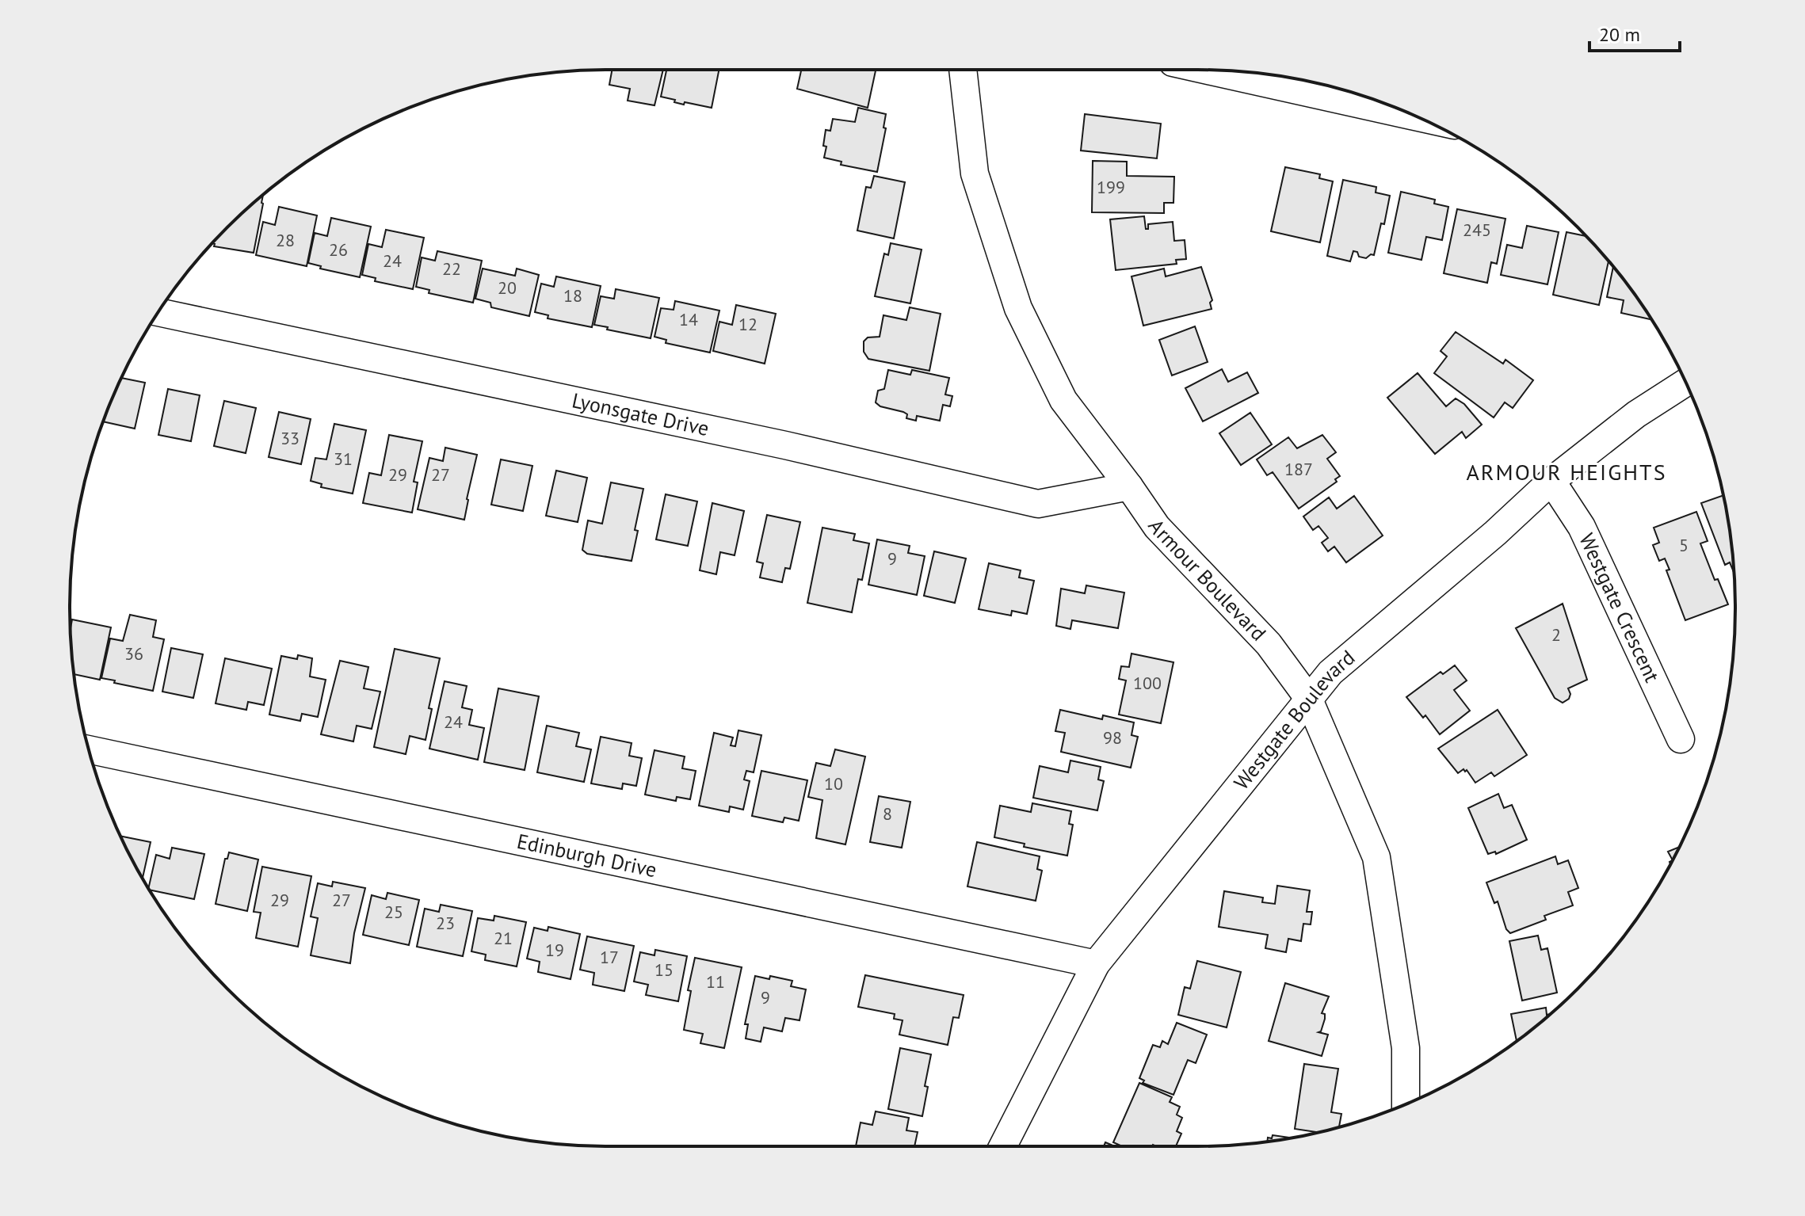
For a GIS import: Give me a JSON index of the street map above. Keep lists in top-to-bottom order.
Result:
{
  "streets": {
    "street": [
      "Lyonsgate Drive",
      "Armour Boulevard",
      "Westgate Crescent",
      "Westgate Boulevard",
      "Edinburgh Drive"
    ]
  },
  "crossings": [
    ["Lyonsgate Drive", "Armour Boulevard"],
    ["Armour Boulevard", "Westgate Boulevard"],
    ["Westgate Crescent", "Westgate Boulevard"],
    ["Westgate Boulevard", "Edinburgh Drive"]
  ],
  "districts": ["ARMOUR HEIGHTS"],
  "house_numbers": [
    "199",
    "245",
    "28",
    "26",
    "24",
    "22",
    "20",
    "18",
    "14",
    "12",
    "33",
    "31",
    "187",
    "29",
    "27",
    "5",
    "9",
    "2",
    "36",
    "100",
    "24",
    "98",
    "10",
    "8",
    "29",
    "27",
    "25",
    "23",
    "21",
    "19",
    "17",
    "15",
    "11",
    "9"
  ],
  "scale_bar": "20 m"
}
